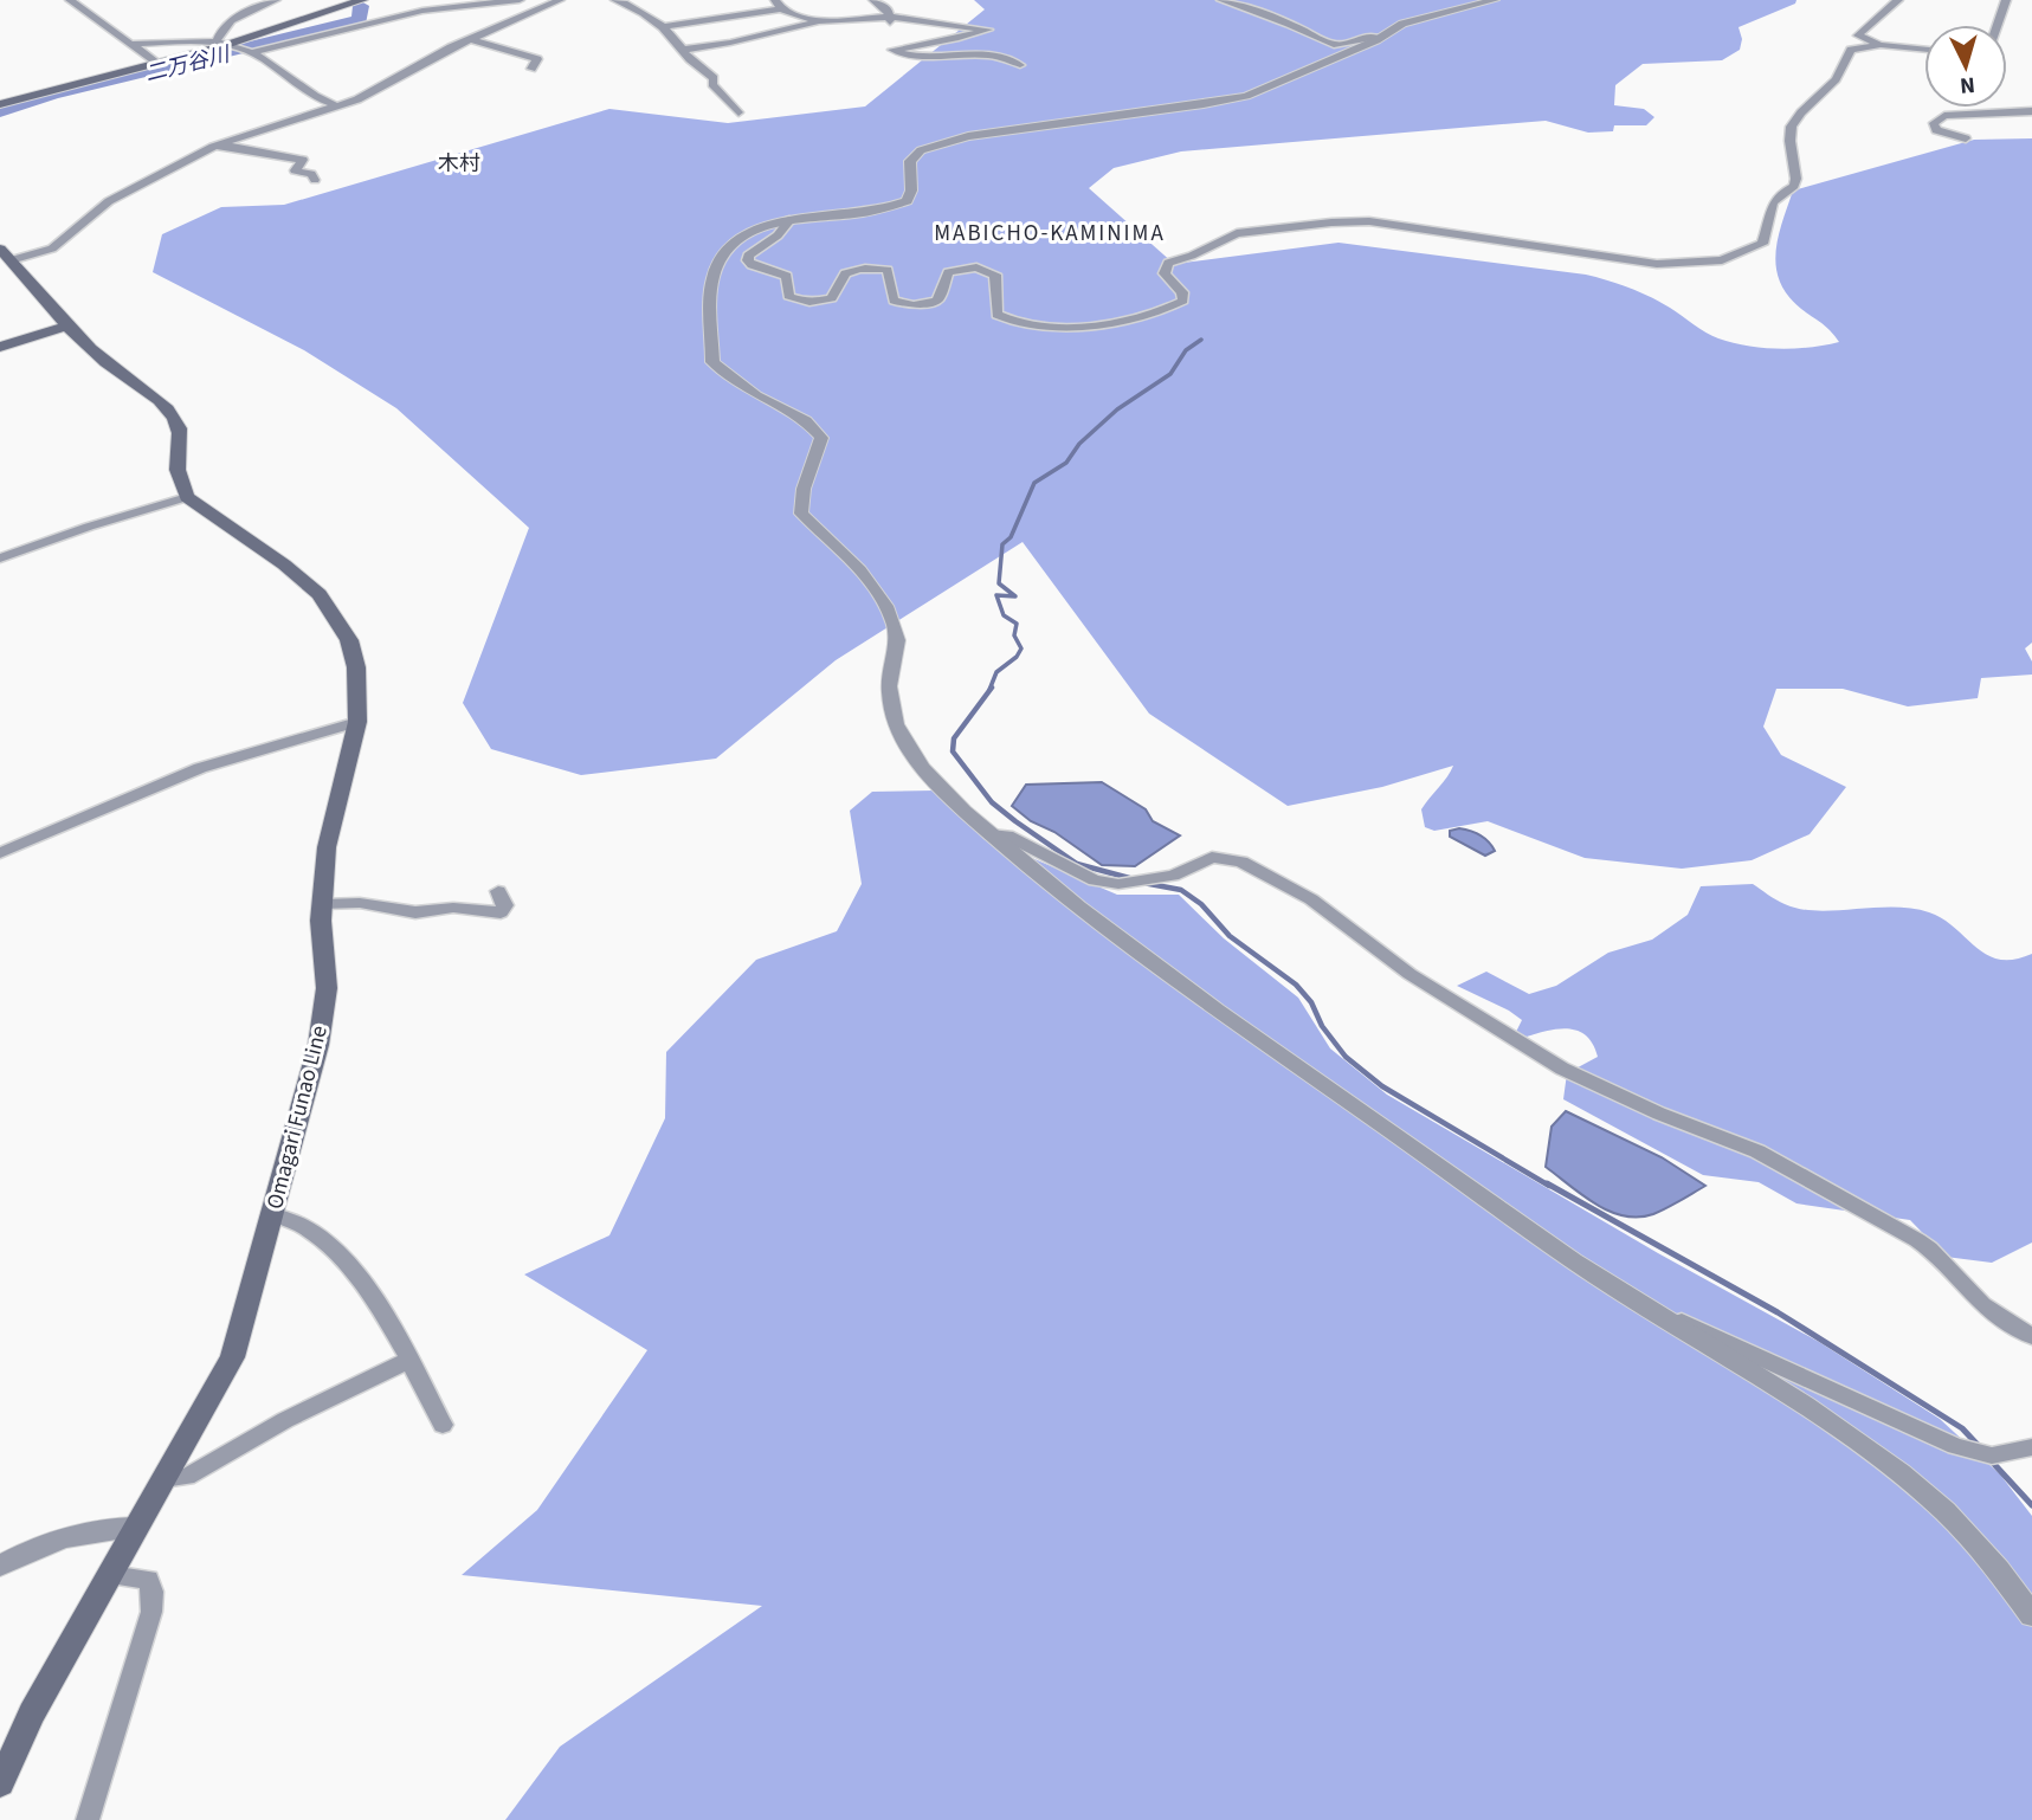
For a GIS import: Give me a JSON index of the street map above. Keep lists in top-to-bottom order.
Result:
{
  "streets": {
    "main road": ["Omagari Funao Line"]
  },
  "districts": ["木村", "MABICHO-KAMINIMA"],
  "water": ["二万谷川"],
  "north": "bottom"
}
